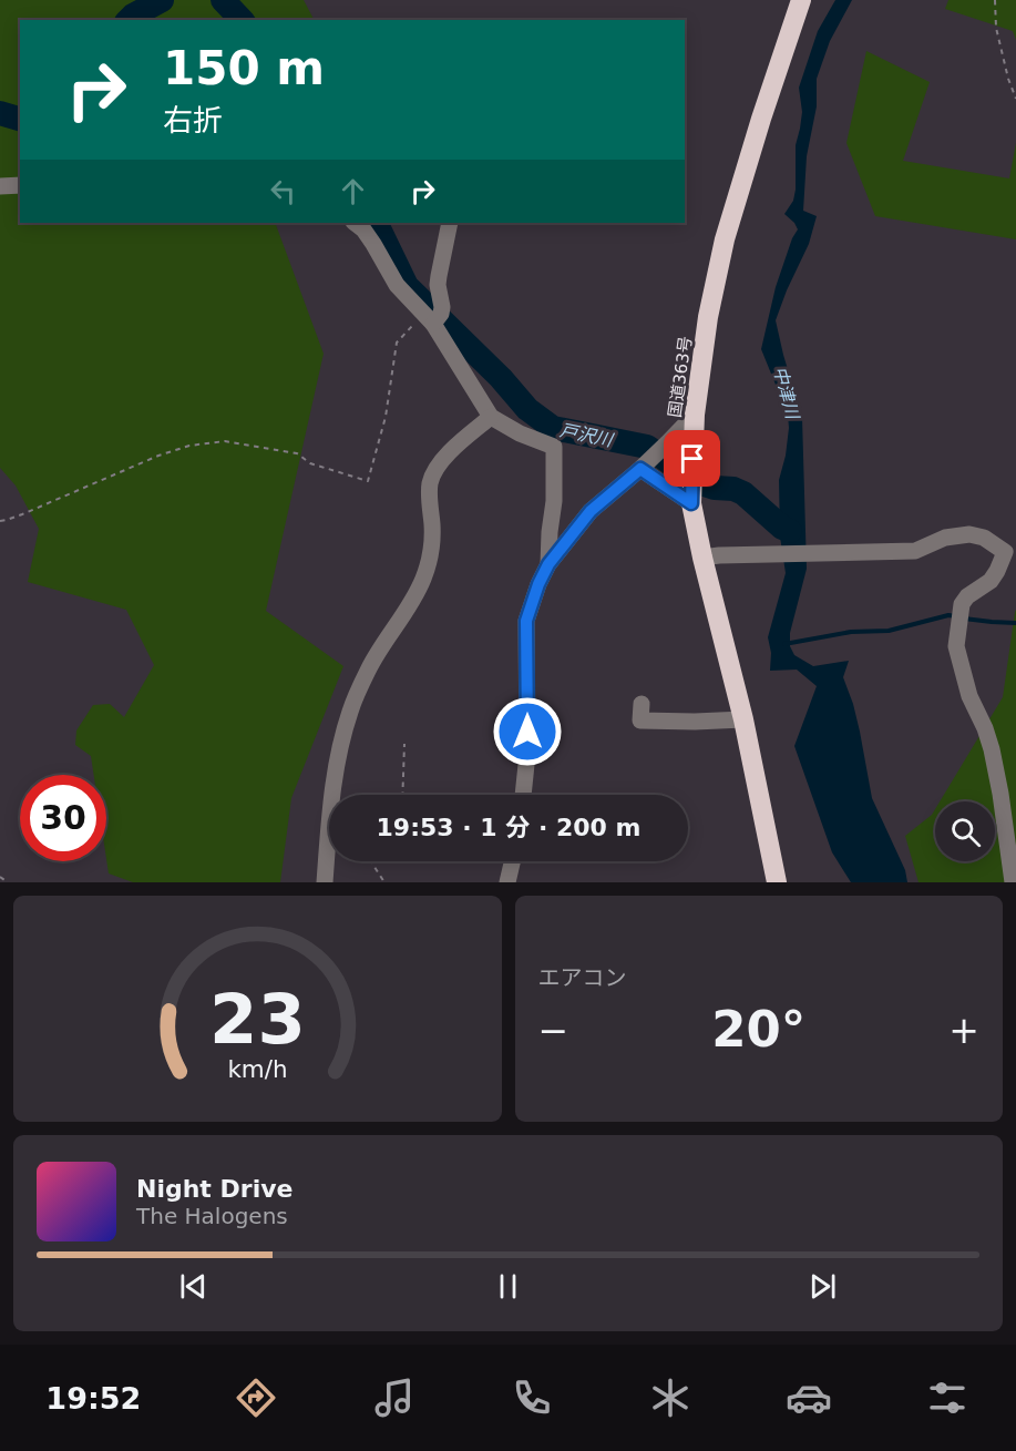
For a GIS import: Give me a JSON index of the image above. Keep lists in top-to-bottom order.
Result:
{
  "streets": {
    "highway": ["国道363号"]
  },
  "water": ["中津川", "戸沢川"],
  "page": {
    "turn": ["150 m", "右折"],
    "limit": "30",
    "trip": "19:53 · 1 分 · 200 m",
    "tile": "エアコン",
    "heat": ["−", "20°", "+"],
    "song": ["Night Drive", "The Halogens"],
    "tabs": "19:52",
    "gauge": ["23", "km/h"]
  }
}
